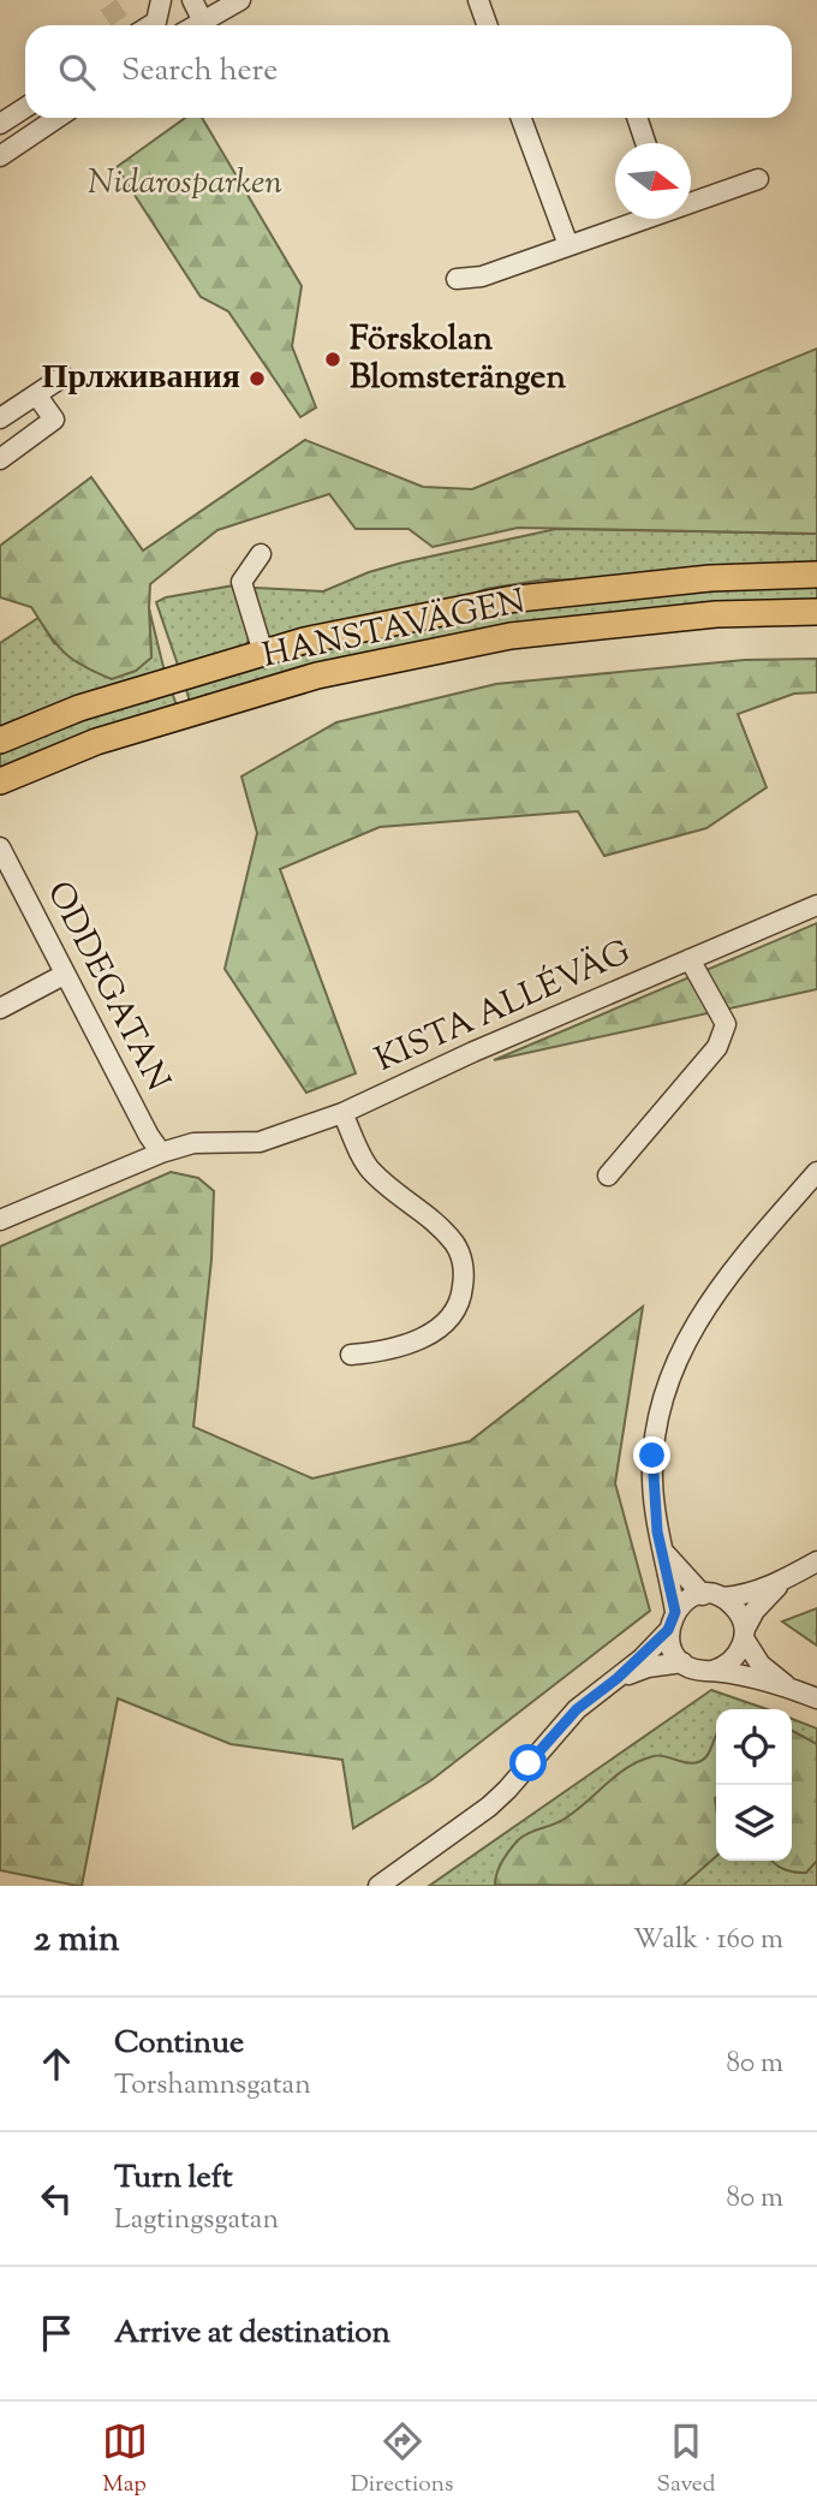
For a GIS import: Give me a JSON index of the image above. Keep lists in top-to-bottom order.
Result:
{
  "streets": {
    "main road": ["HANSTAVÄGEN"],
    "street": ["ODDEGATAN", "KISTA ALLÉVÄG"]
  },
  "crossings": [
    ["ODDEGATAN", "KISTA ALLÉVÄG"]
  ],
  "parks": ["Nidarosparken"],
  "places": ["Förskolan Blomsterängen", "Прлживания"],
  "north": "right",
  "page": {
    "search": "Search here",
    "heading": ["2 min", "Walk · 160 m"],
    "list": [
      ["Continue", "Torshamnsgatan", "80 m"],
      ["Turn left", "Lagtingsgatan", "80 m"],
      "Arrive at destination"
    ],
    "nav": ["Map", "Directions", "Saved"]
  }
}
